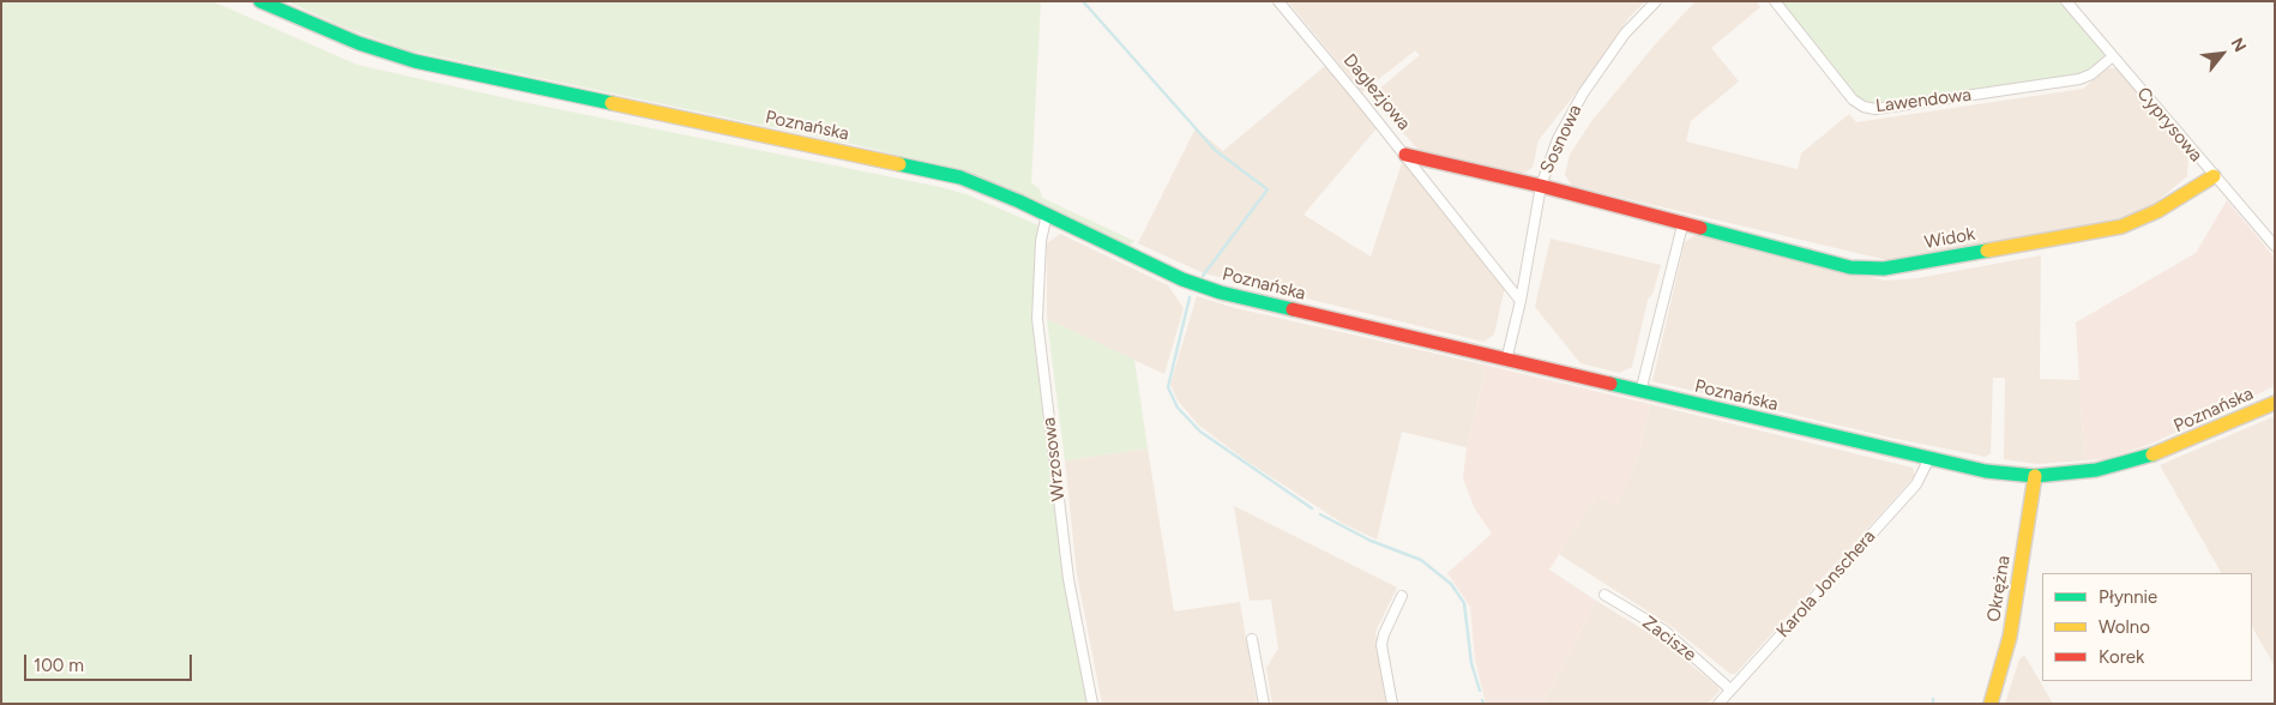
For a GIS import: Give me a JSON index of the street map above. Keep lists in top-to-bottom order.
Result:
{
  "streets": {
    "street": [
      "Daglezjowa",
      "Lawendowa",
      "Cyprysowa",
      "Poznańska",
      "Sosnowa",
      "Widok",
      "Wrzosowa",
      "Karola Jonschera",
      "Okrężna",
      "Zacisze"
    ]
  },
  "crossings": [
    ["Daglezjowa", "Sosnowa"],
    ["Daglezjowa", "Widok"],
    ["Lawendowa", "Cyprysowa"],
    ["Cyprysowa", "Widok"],
    ["Poznańska", "Sosnowa"],
    ["Poznańska", "Wrzosowa"],
    ["Poznańska", "Karola Jonschera"],
    ["Poznańska", "Okrężna"],
    ["Sosnowa", "Widok"],
    ["Karola Jonschera", "Zacisze"]
  ],
  "legend": ["Płynnie", "Wolno", "Korek"],
  "scale_bar": "100 m",
  "north": "top right"
}
